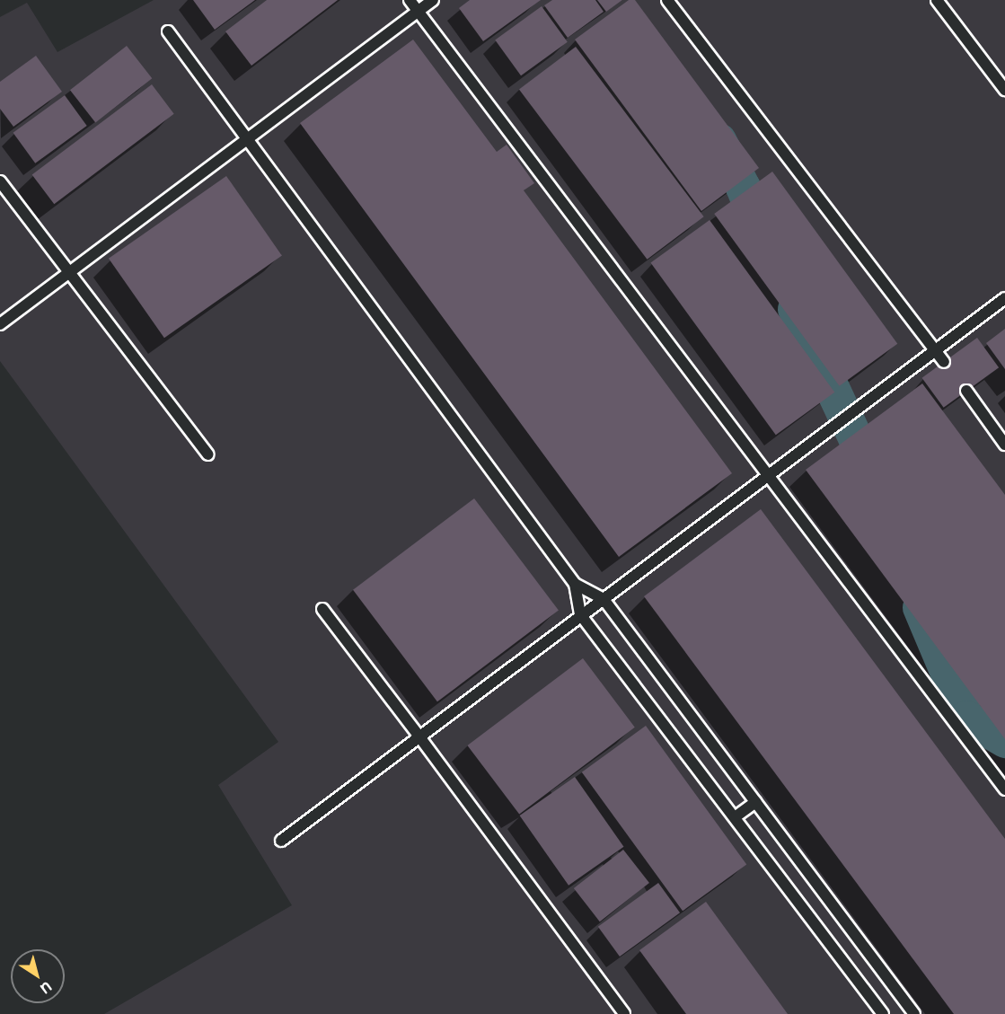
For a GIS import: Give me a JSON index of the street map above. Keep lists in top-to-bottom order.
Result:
{
  "north": "bottom right"
}
